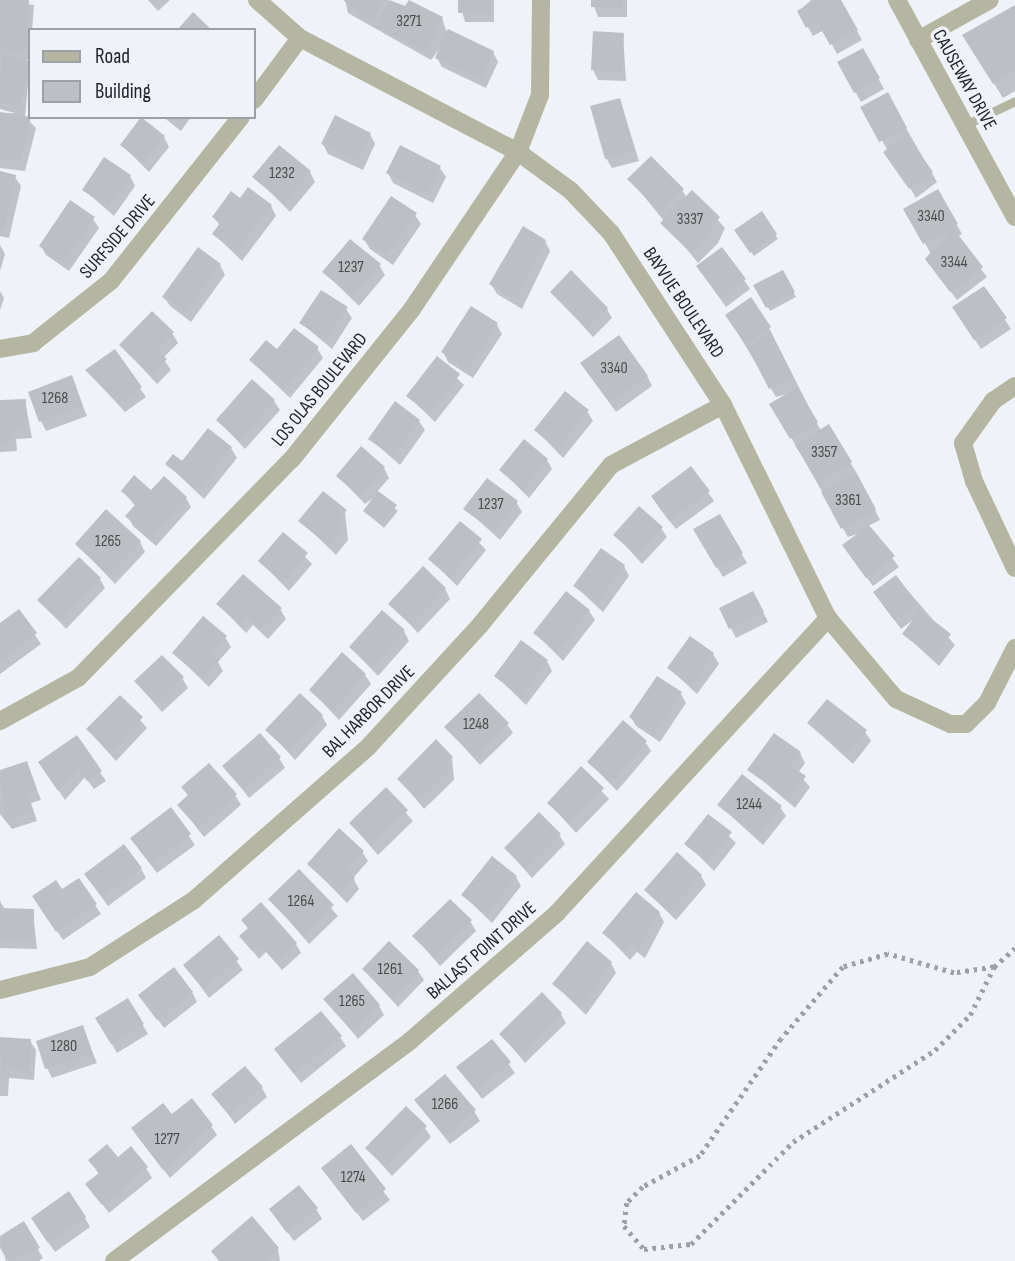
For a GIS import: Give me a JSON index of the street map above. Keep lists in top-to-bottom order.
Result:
{
  "streets": {
    "street": [
      "CAUSEWAY DRIVE",
      "SURFSIDE DRIVE",
      "BAYVUE BOULEVARD",
      "LOS OLAS BOULEVARD",
      "BAL HARBOR DRIVE",
      "BALLAST POINT DRIVE"
    ]
  },
  "crossings": [
    ["BAYVUE BOULEVARD", "LOS OLAS BOULEVARD"],
    ["BAYVUE BOULEVARD", "BAL HARBOR DRIVE"],
    ["BAYVUE BOULEVARD", "BALLAST POINT DRIVE"]
  ],
  "house_numbers": [
    "3271",
    "1232",
    "3340",
    "3337",
    "3344",
    "1237",
    "3340",
    "1268",
    "3357",
    "3361",
    "1237",
    "1265",
    "1248",
    "1244",
    "1264",
    "1261",
    "1265",
    "1280",
    "1266",
    "1277",
    "1274"
  ],
  "legend": ["Road", "Building"]
}
